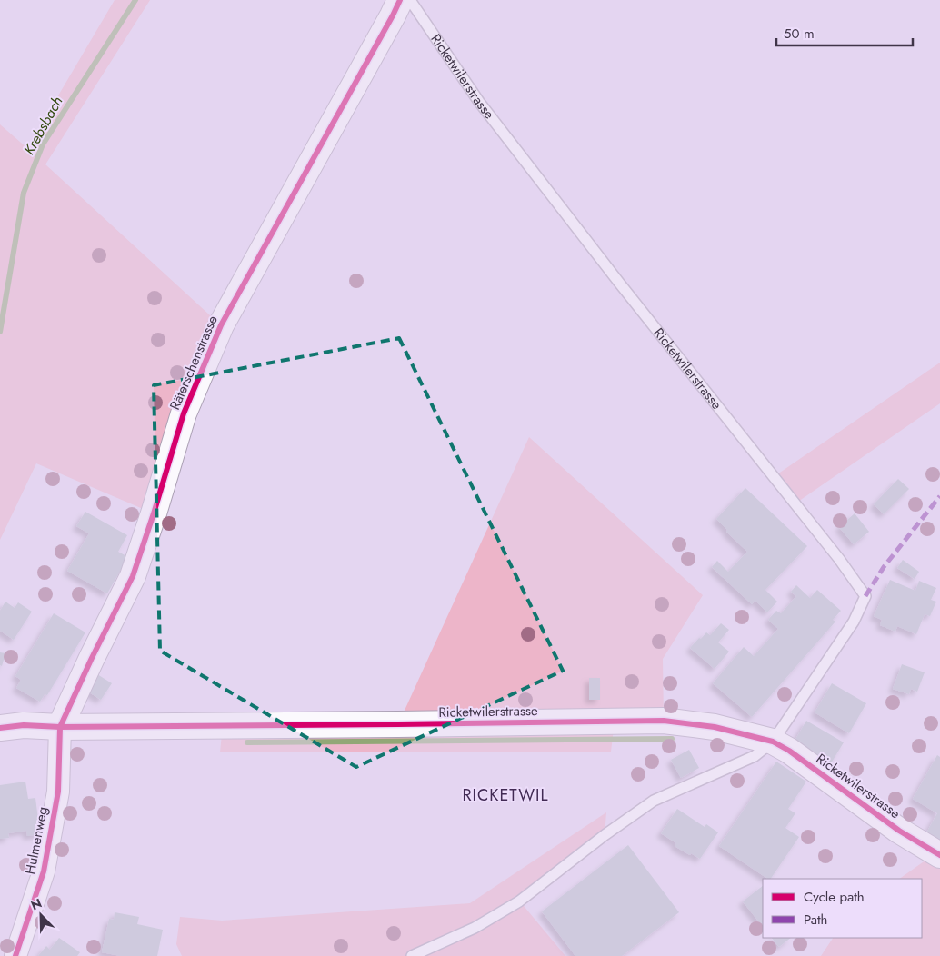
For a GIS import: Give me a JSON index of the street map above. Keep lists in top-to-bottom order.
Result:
{
  "streets": {
    "street": ["Ricketwilerstrasse", "Räterschenstrasse", "Hulmenweg"]
  },
  "crossings": [
    ["Ricketwilerstrasse", "Räterschenstrasse"],
    ["Ricketwilerstrasse", "Hulmenweg"],
    ["Räterschenstrasse", "Hulmenweg"]
  ],
  "districts": ["RICKETWIL"],
  "water": ["Krebsbach"],
  "legend": ["Cycle path", "Path"],
  "scale_bar": "50 m",
  "north": "top left"
}
